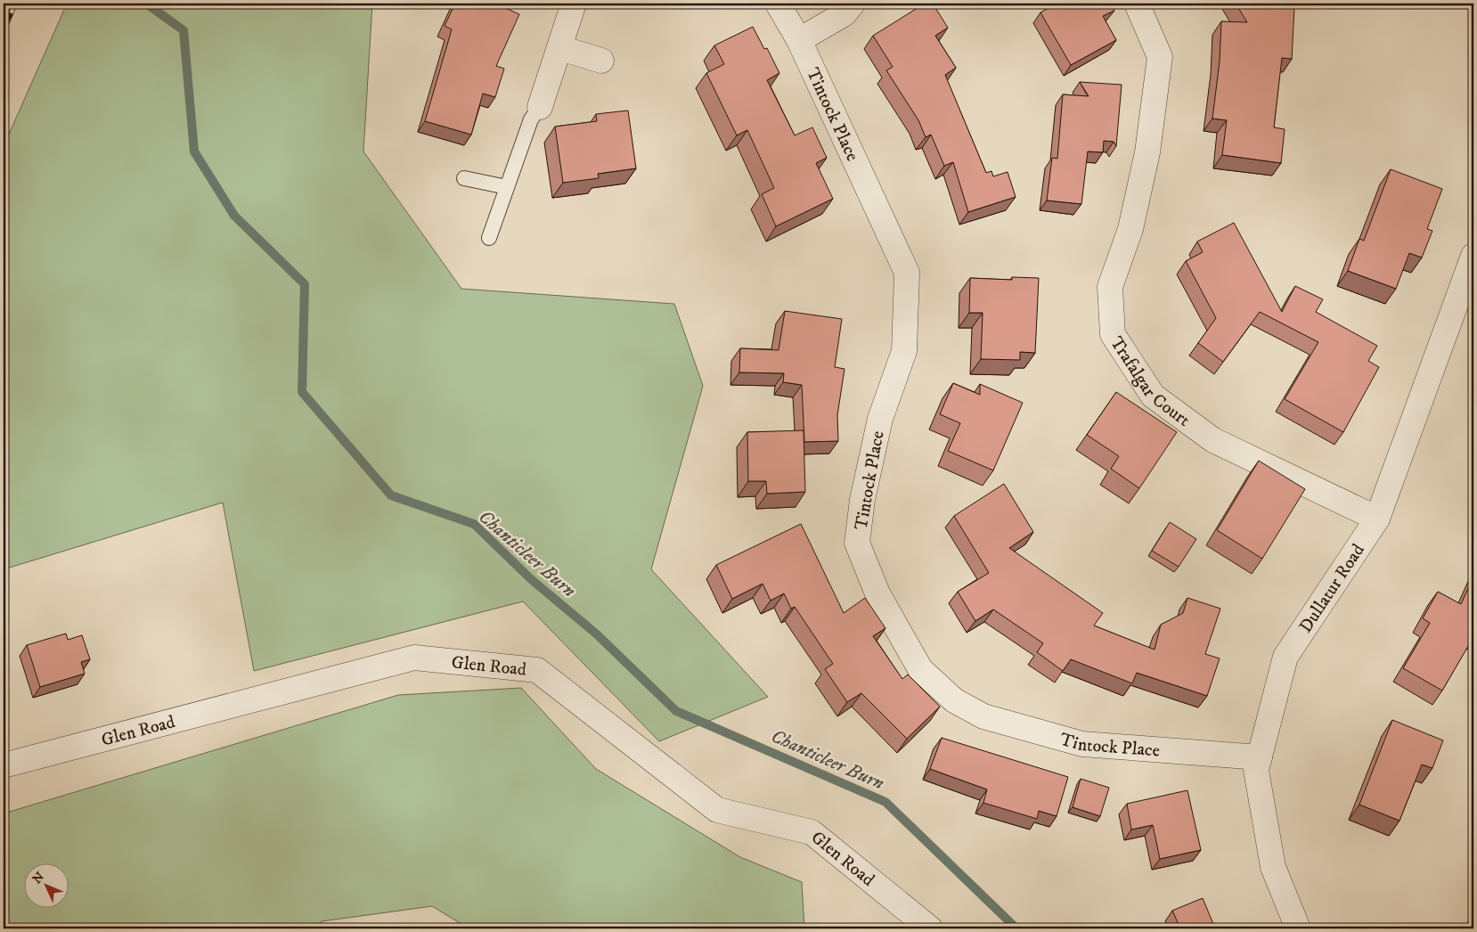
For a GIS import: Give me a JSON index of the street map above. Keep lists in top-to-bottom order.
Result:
{
  "streets": {
    "street": [
      "Tintock Place",
      "Trafalgar Court",
      "Dullatur Road",
      "Glen Road"
    ]
  },
  "crossings": [
    ["Tintock Place", "Dullatur Road"],
    ["Trafalgar Court", "Dullatur Road"]
  ],
  "water": ["Chanticleer Burn"],
  "north": "top left"
}
